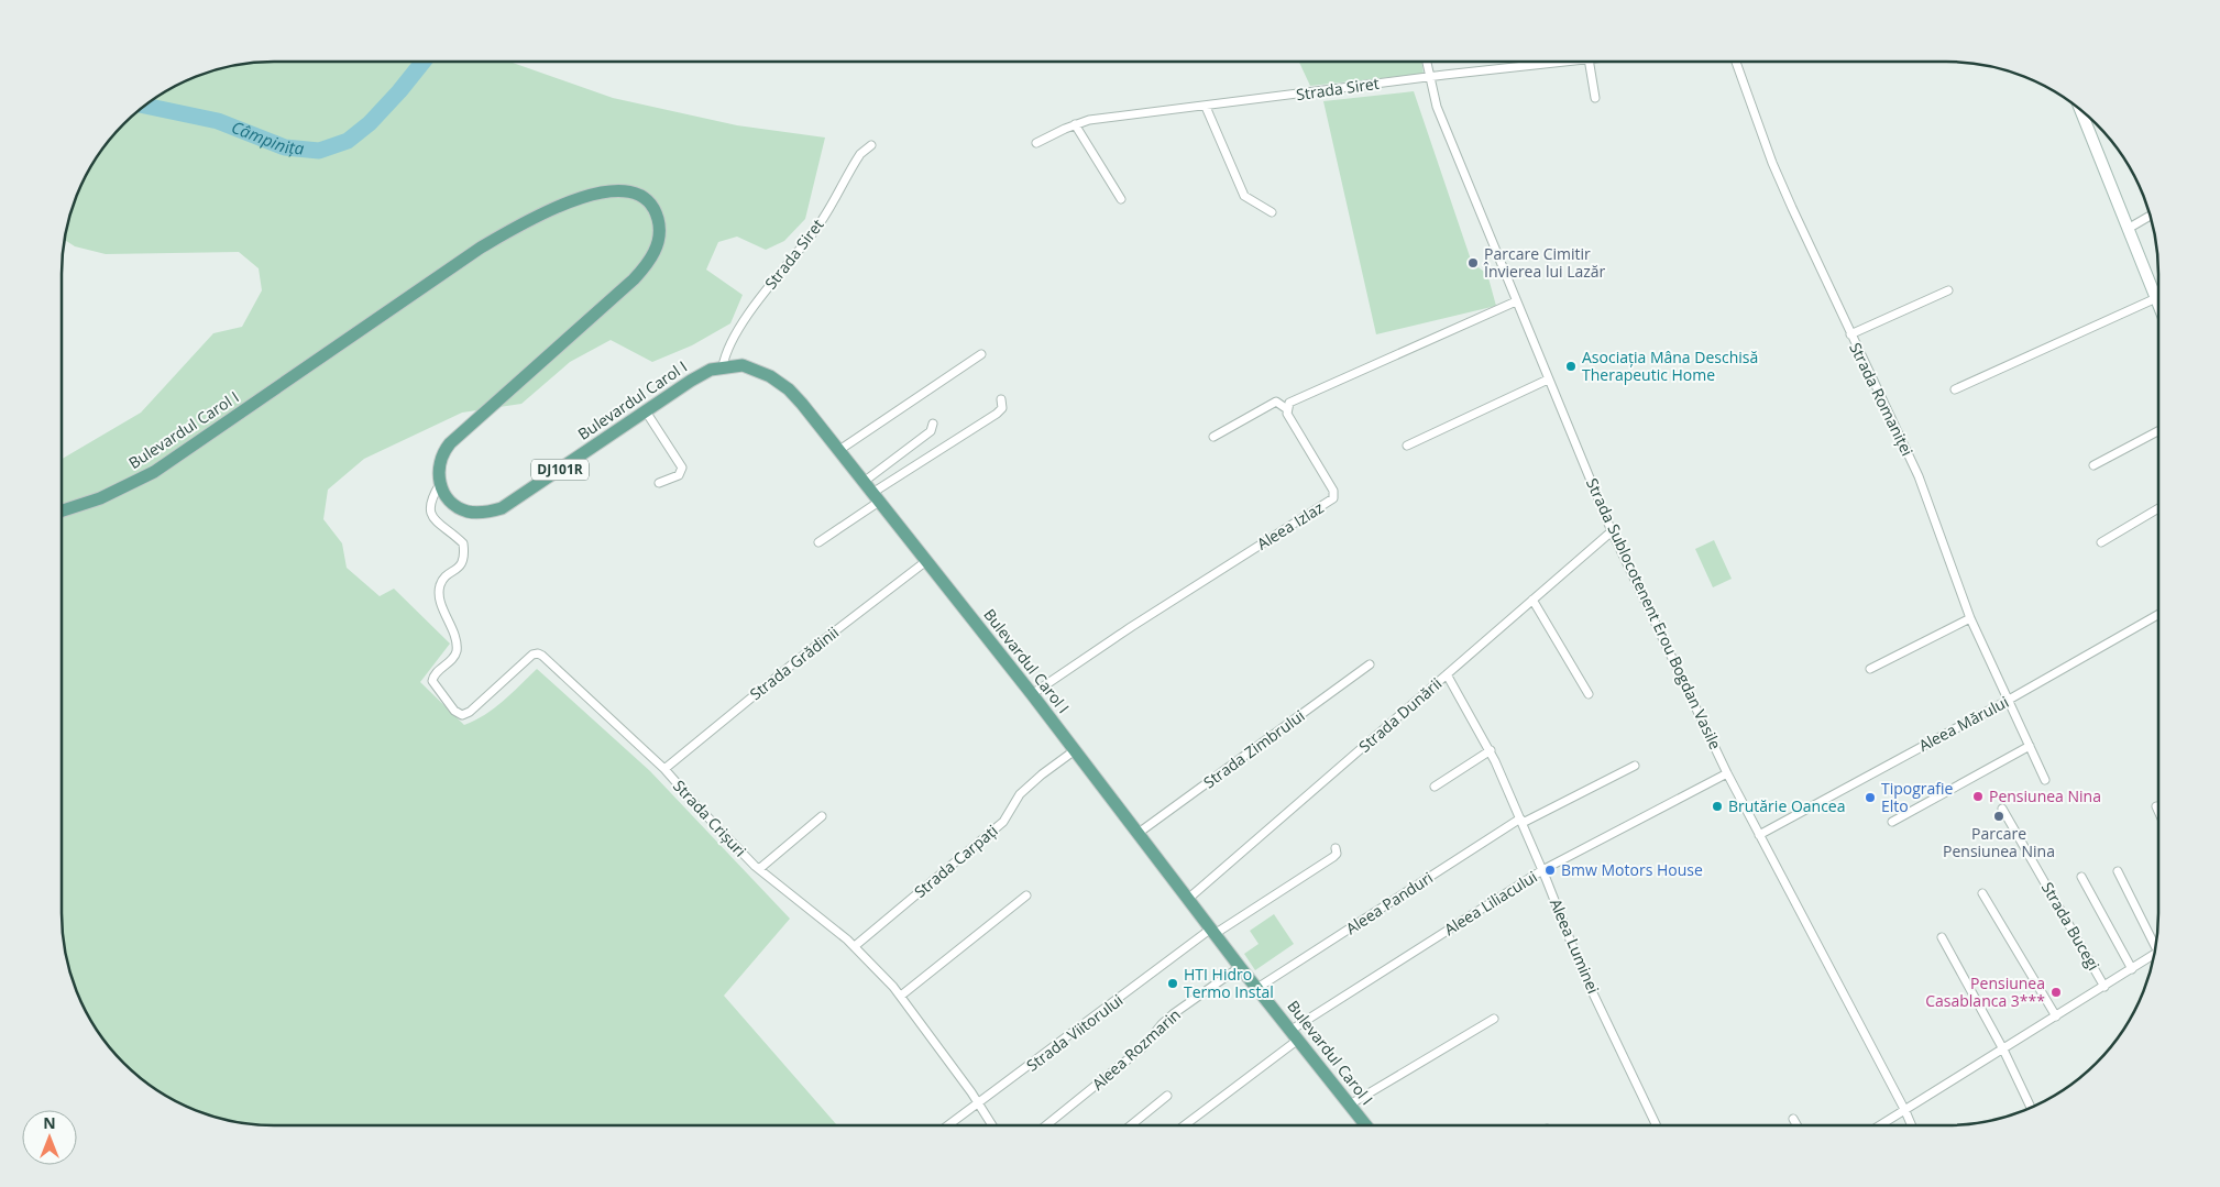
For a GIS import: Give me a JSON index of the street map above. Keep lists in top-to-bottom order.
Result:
{
  "streets": {
    "main road": ["Bulevardul Carol I", "DJ101R"],
    "street": [
      "Strada Siret",
      "Strada Romaniței",
      "Aleea Izlaz",
      "Strada Sublocotenent Erou Bogdan Vasile",
      "Strada Grădinii",
      "Strada Dunării",
      "Aleea Mărului",
      "Strada Zimbrului",
      "Strada Crișuri",
      "Strada Carpați",
      "Aleea Panduri",
      "Aleea Liliacului",
      "Strada Bucegi",
      "Aleea Luminei",
      "Strada Viitorului",
      "Aleea Rozmarin"
    ]
  },
  "crossings": [
    ["Strada Siret", "Bulevardul Carol I"],
    ["Strada Siret", "Strada Sublocotenent Erou Bogdan Vasile"],
    ["Strada Romaniței", "Aleea Mărului"],
    ["Bulevardul Carol I", "Aleea Izlaz"],
    ["Bulevardul Carol I", "Strada Grădinii"],
    ["Bulevardul Carol I", "Strada Dunării"],
    ["Bulevardul Carol I", "Strada Zimbrului"],
    ["Bulevardul Carol I", "Strada Crișuri"],
    ["Bulevardul Carol I", "Strada Carpați"],
    ["Bulevardul Carol I", "Aleea Panduri"],
    ["Bulevardul Carol I", "Aleea Liliacului"],
    ["Bulevardul Carol I", "Strada Viitorului"],
    ["Bulevardul Carol I", "Aleea Rozmarin"],
    ["Strada Sublocotenent Erou Bogdan Vasile", "Strada Dunării"],
    ["Strada Sublocotenent Erou Bogdan Vasile", "Aleea Mărului"],
    ["Strada Sublocotenent Erou Bogdan Vasile", "Aleea Liliacului"],
    ["Strada Sublocotenent Erou Bogdan Vasile", "Strada Bucegi"],
    ["Strada Grădinii", "Strada Crișuri"],
    ["Strada Dunării", "Aleea Luminei"],
    ["Strada Crișuri", "Strada Carpați"],
    ["Strada Crișuri", "Strada Viitorului"],
    ["Aleea Panduri", "Aleea Luminei"],
    ["Aleea Liliacului", "Aleea Luminei"]
  ],
  "water": ["Câmpinița"],
  "places": [
    "Parcare Cimitir Învierea lui Lazăr",
    "Asociația Mâna Deschisă Therapeutic Home",
    "Pensiunea Nina",
    "Tipografie Elto",
    "Brutărie Oancea",
    "Parcare Pensiunea Nina",
    "Bmw Motors House",
    "HTI Hidro Termo Instal",
    "Pensiunea Casablanca 3***"
  ],
  "north": "top"
}
